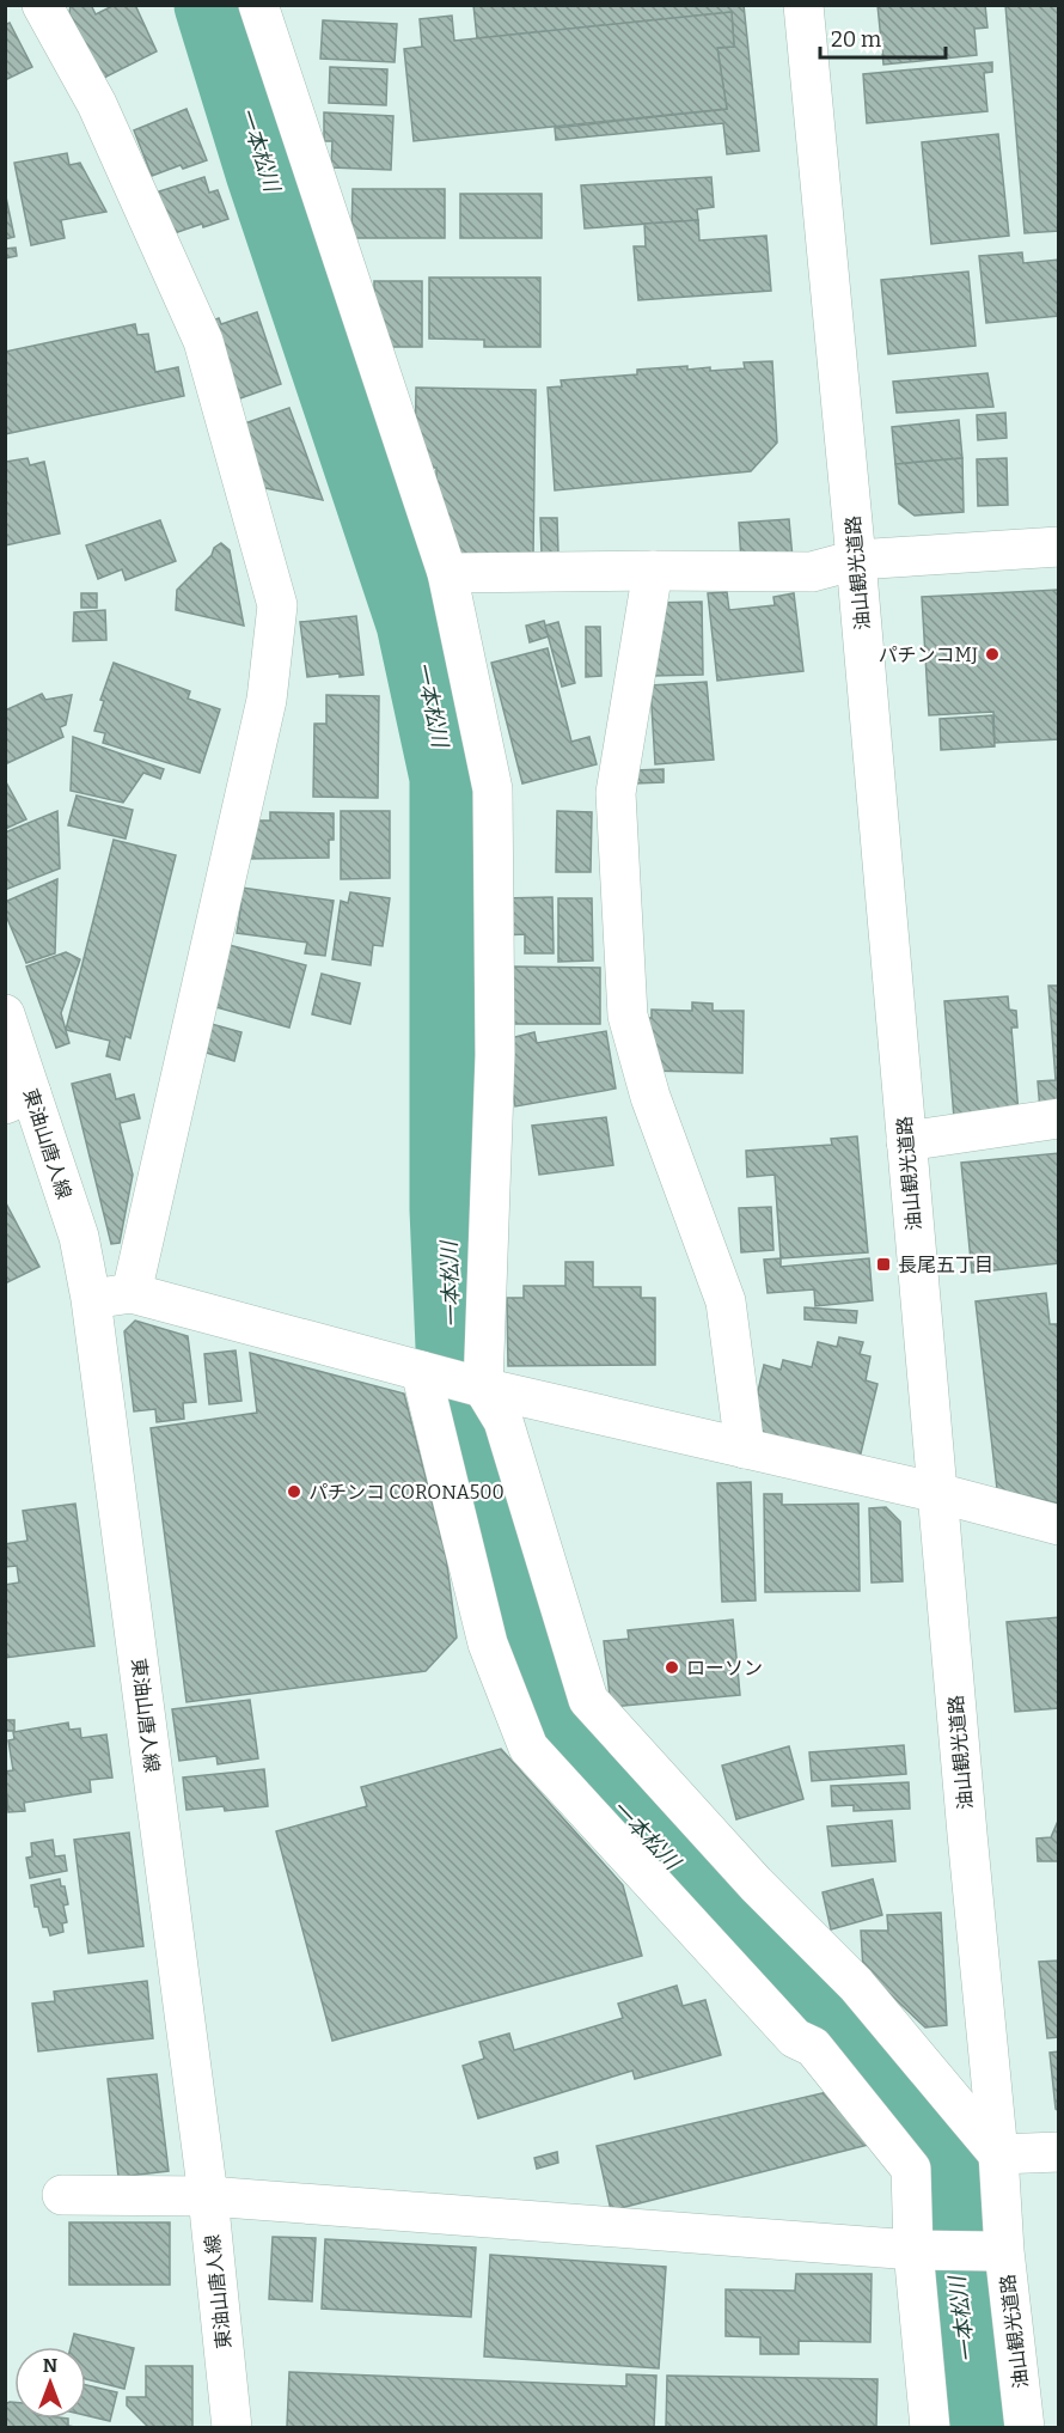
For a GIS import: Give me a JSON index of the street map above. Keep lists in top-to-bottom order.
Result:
{
  "streets": {
    "street": ["油山観光道路", "東油山唐人線"]
  },
  "water": ["一本松川"],
  "places": {
    "other": ["パチンコMJ", "パチンコ CORONA500", "ローソン"],
    "transit": ["長尾五丁目"]
  },
  "scale_bar": "20 m",
  "north": "top"
}
